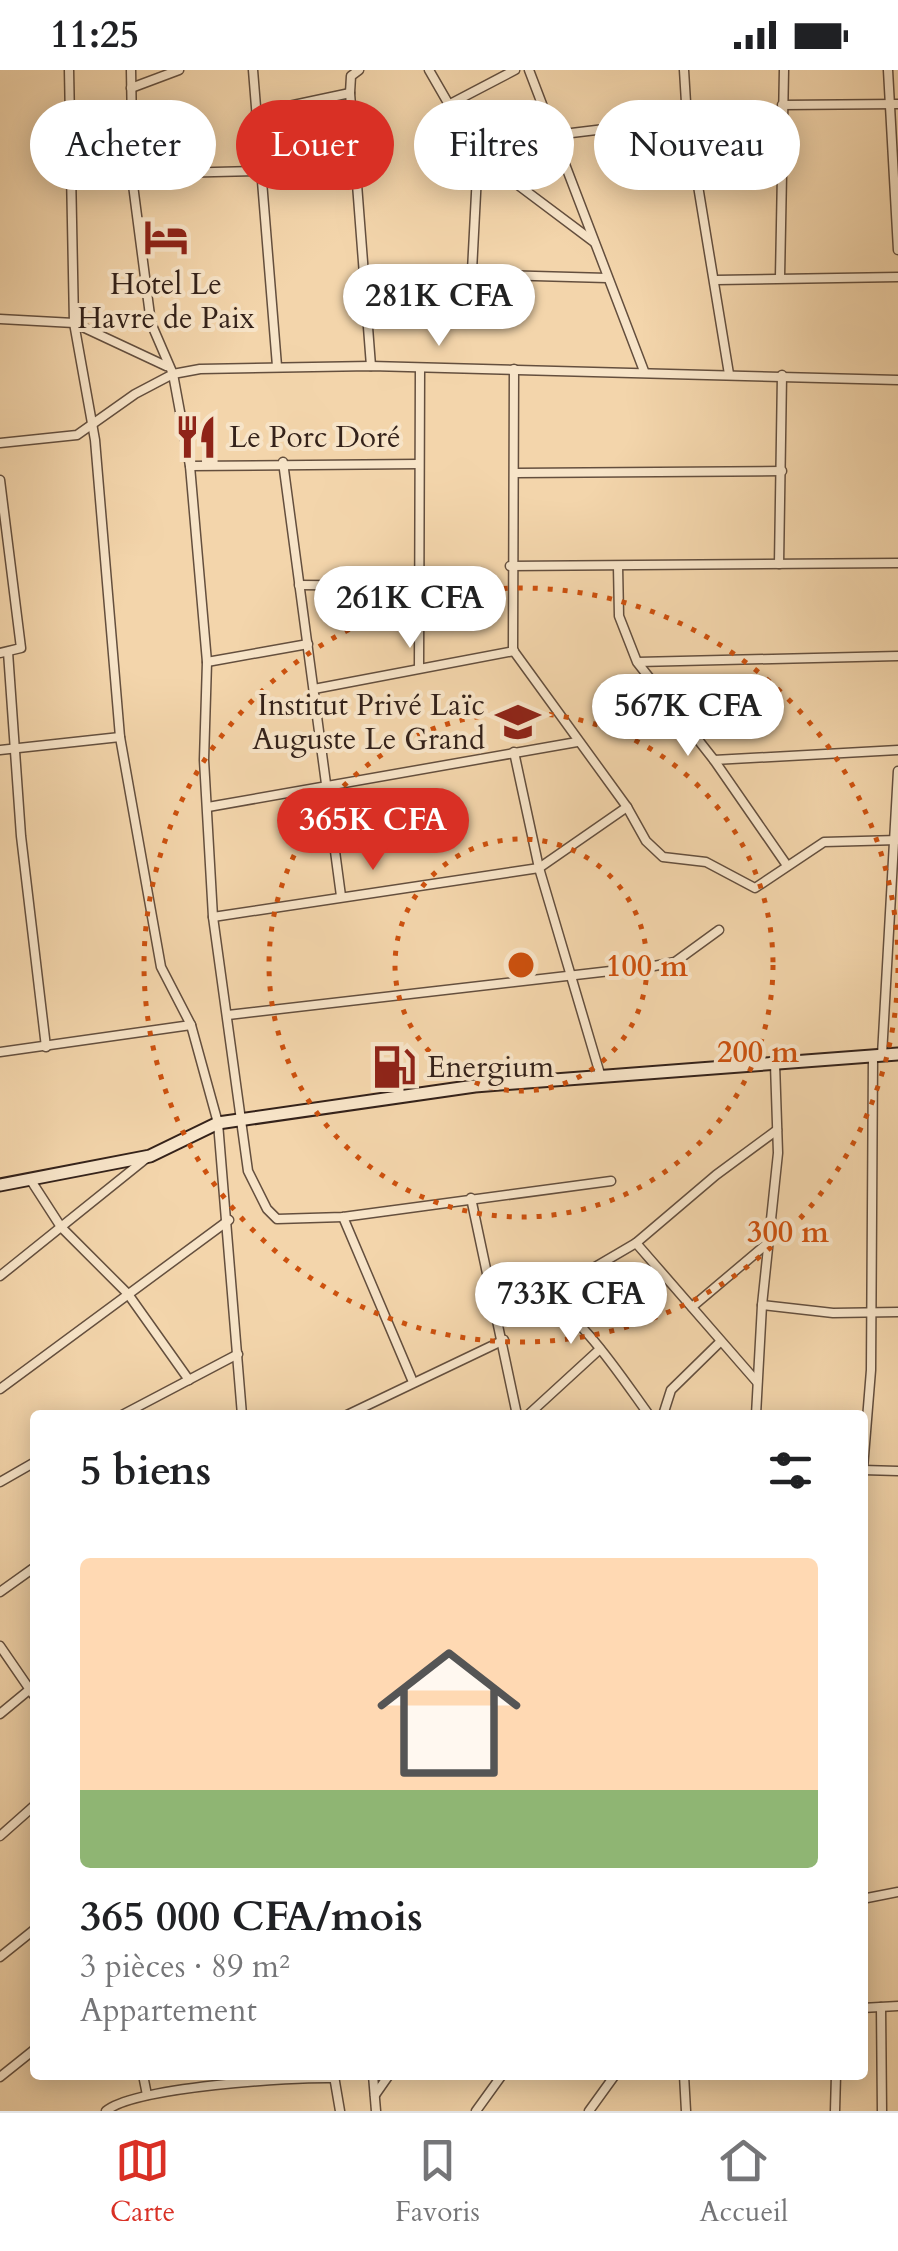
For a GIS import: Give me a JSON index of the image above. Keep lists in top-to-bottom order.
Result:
{
  "places": {
    "hotel": ["Hotel Le Havre de Paix"],
    "restaurant": ["Le Porc Doré"],
    "school or university": ["Institut Privé Laïc Auguste Le Grand"],
    "fuel station": ["Energium"]
  },
  "page": {
    "status": "11:25",
    "chip": [
      "Acheter",
      "Louer",
      "Filtres",
      "Nouveau"
    ],
    "price": [
      "281K CFA",
      "261K CFA",
      "567K CFA",
      "365K CFA",
      "733K CFA"
    ],
    "heading": "5 biens",
    "list": [
      {
        "name": "365 000 CFA/mois",
        "note": "3 pièces · 89 m² · Appartement"
      }
    ],
    "tabs": ["Carte", "Favoris", "Accueil"]
  },
  "rings": ["100 m", "200 m", "300 m"]
}
